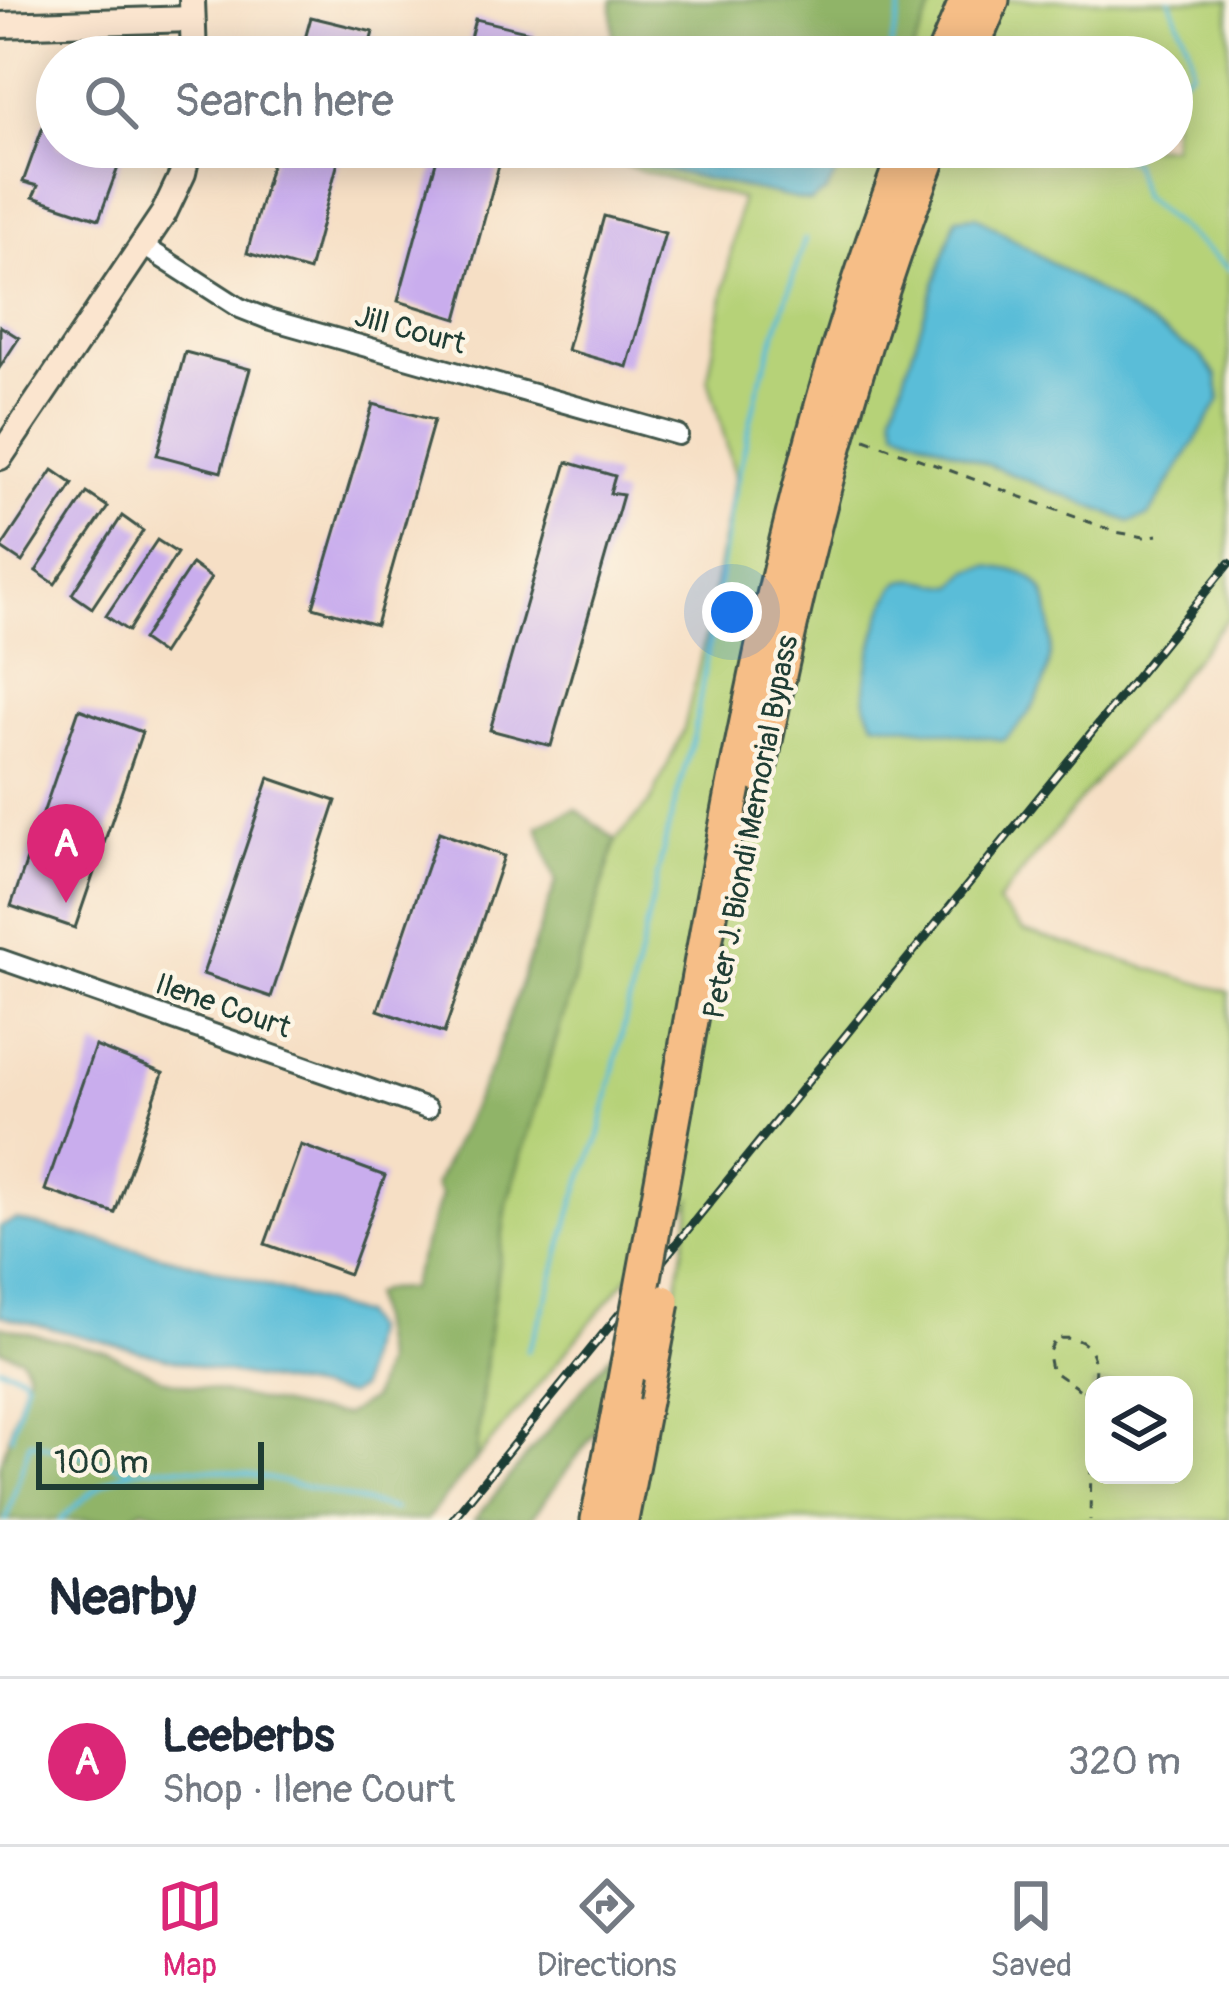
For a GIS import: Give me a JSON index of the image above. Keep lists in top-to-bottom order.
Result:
{
  "streets": {
    "highway": ["Peter J. Biondi Memorial Bypass"],
    "street": ["Jill Court", "Ilene Court"]
  },
  "scale_bar": "100 m",
  "page": {
    "search": "Search here",
    "pins": "A",
    "scale": "100 m",
    "heading": "Nearby",
    "list": [
      {
        "mark": "A",
        "name": "Leeberbs",
        "note": "Shop · Ilene Court",
        "value": "320 m"
      }
    ],
    "nav": ["Map", "Directions", "Saved"]
  }
}
